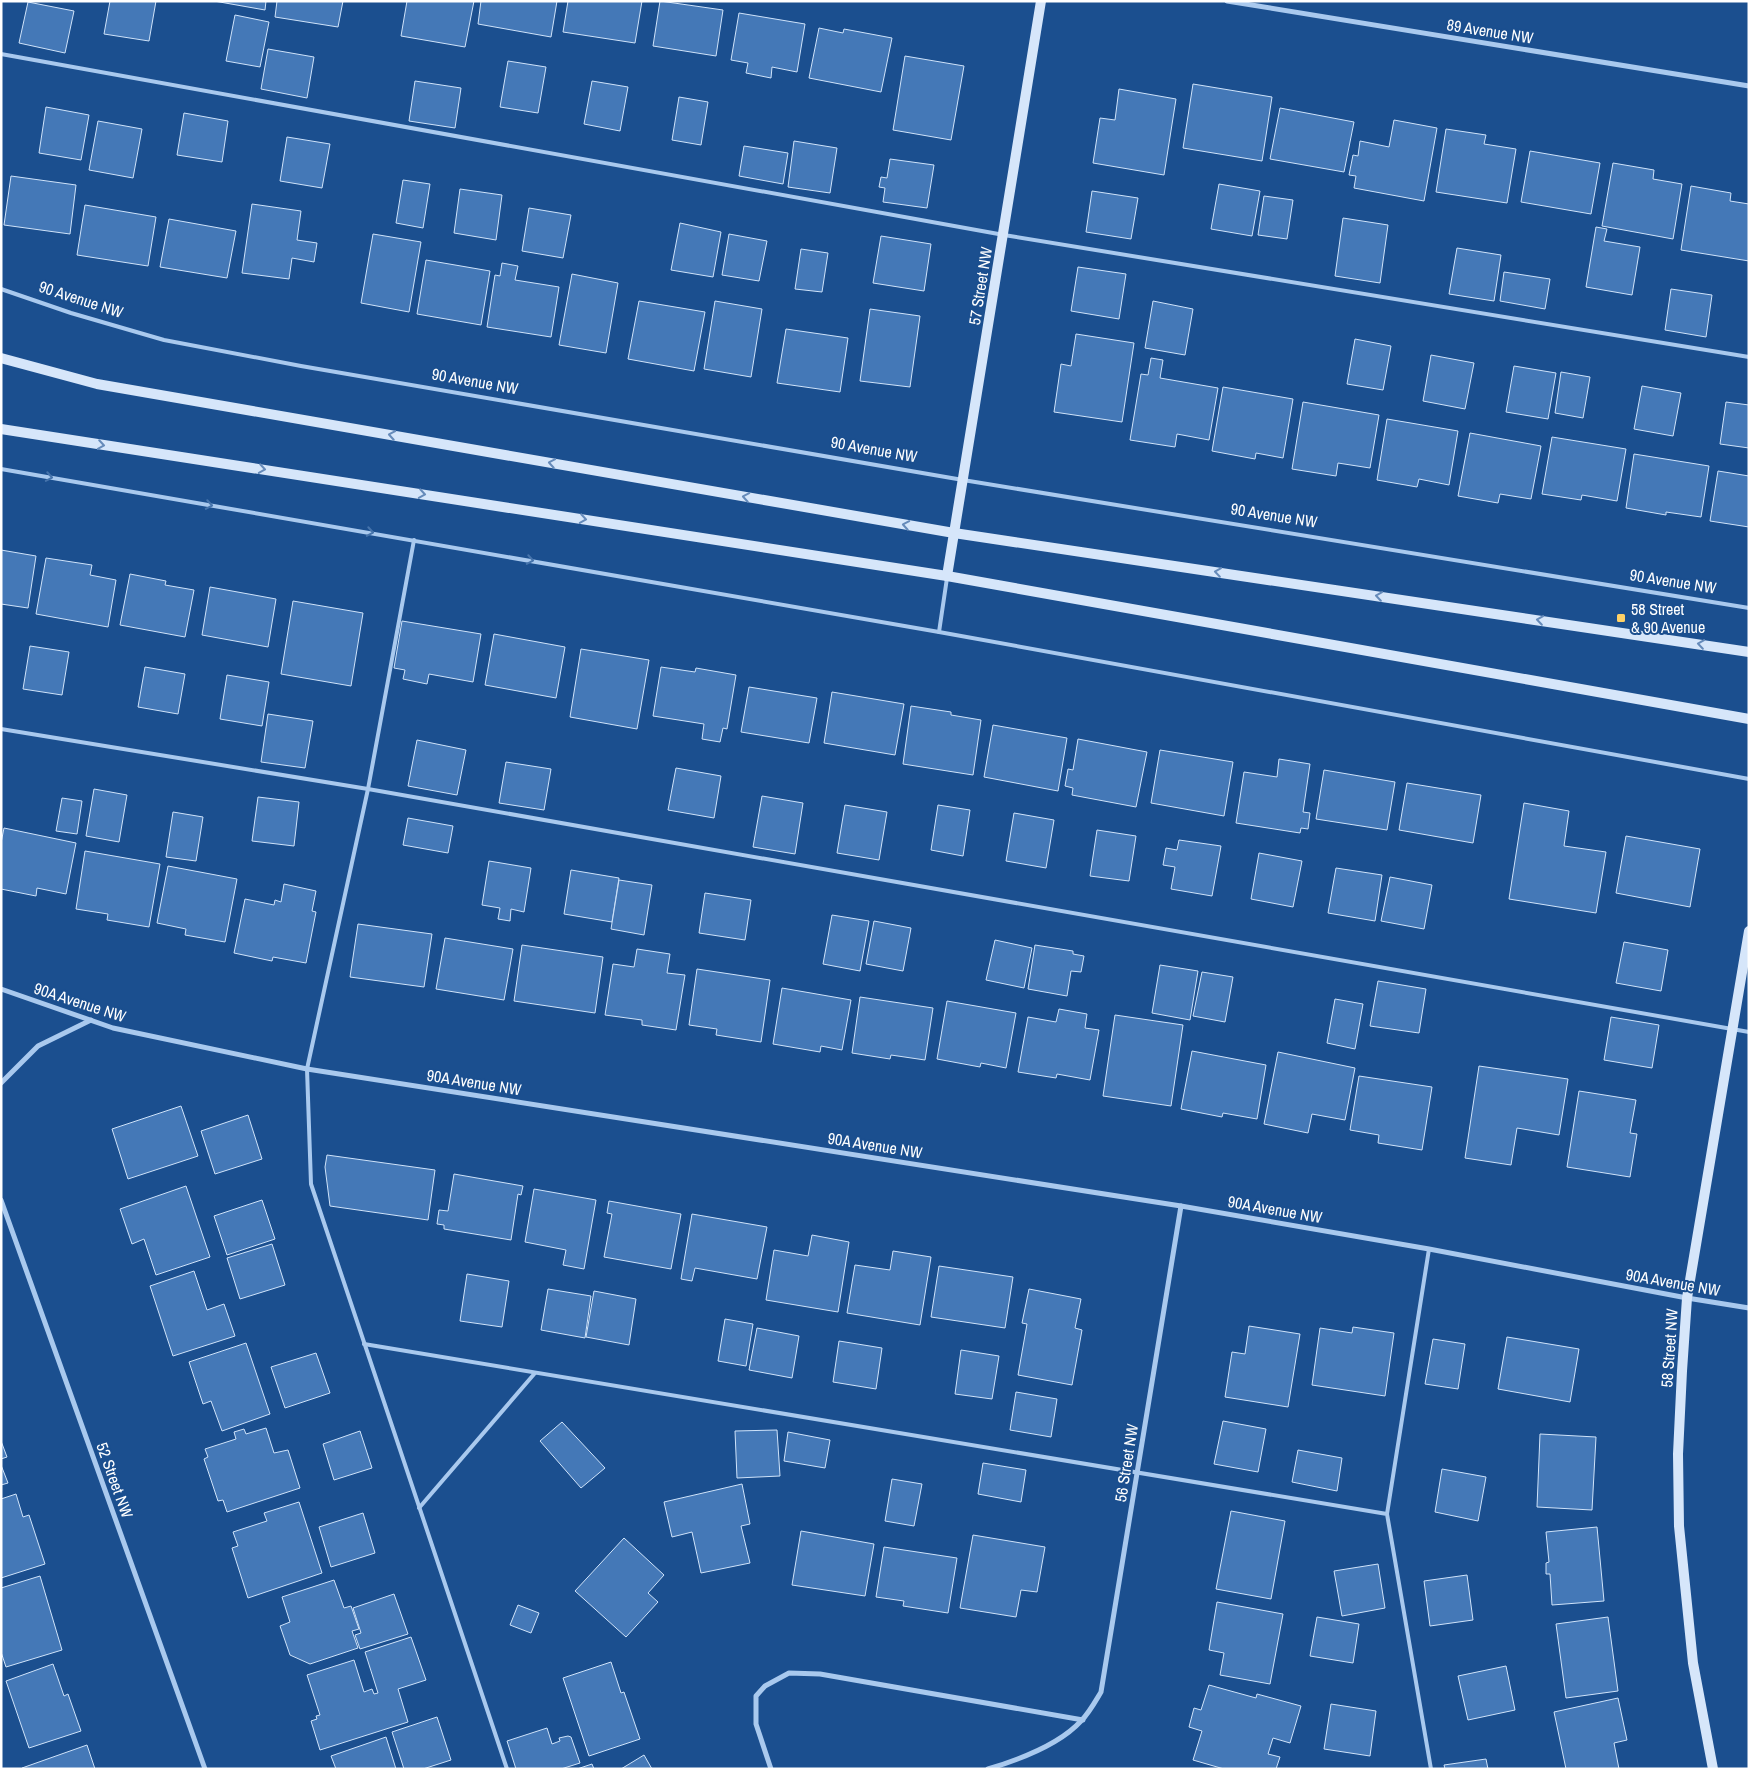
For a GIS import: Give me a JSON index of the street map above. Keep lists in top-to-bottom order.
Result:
{
  "streets": {
    "main road": ["57 Street NW", "58 Street NW"],
    "street": [
      "89 Avenue NW",
      "90A Avenue NW",
      "56 Street NW",
      "52 Street NW"
    ],
    "lane": ["90 Avenue NW"]
  },
  "crossings": [
    ["57 Street NW", "90 Avenue NW"],
    ["90A Avenue NW", "58 Street NW"],
    ["90A Avenue NW", "56 Street NW"]
  ],
  "places": {
    "transit": ["58 Street & 90 Avenue"]
  }
}
